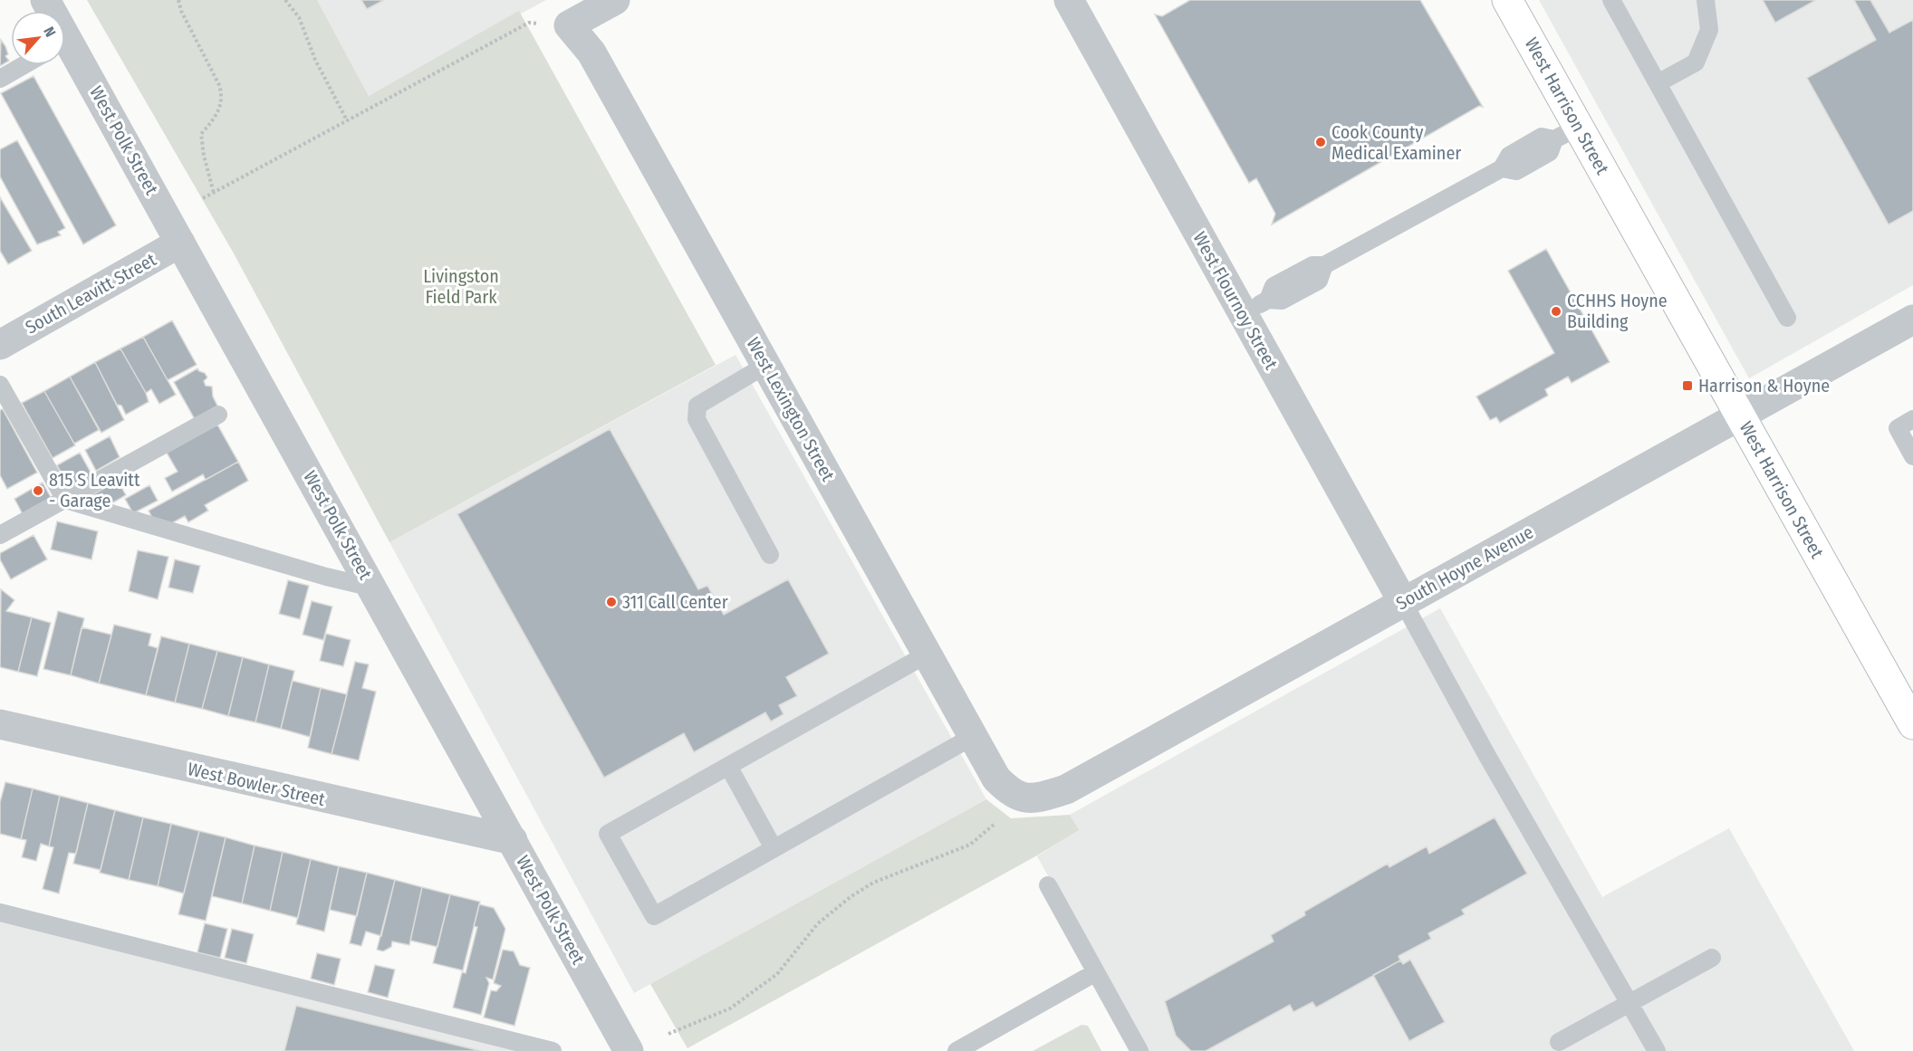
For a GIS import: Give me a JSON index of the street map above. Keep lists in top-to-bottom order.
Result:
{
  "streets": {
    "street": [
      "West Harrison Street",
      "West Polk Street",
      "South Leavitt Street",
      "West Flournoy Street",
      "West Lexington Street",
      "South Hoyne Avenue",
      "West Bowler Street"
    ]
  },
  "crossings": [
    ["West Harrison Street", "South Hoyne Avenue"],
    ["West Polk Street", "South Leavitt Street"],
    ["West Polk Street", "West Bowler Street"],
    ["West Flournoy Street", "South Hoyne Avenue"],
    ["West Lexington Street", "South Hoyne Avenue"]
  ],
  "parks": ["Livingston Field Park"],
  "places": {
    "other": [
      "Cook County Medical Examiner",
      "CCHHS Hoyne Building",
      "815 S Leavitt - Garage",
      "311 Call Center"
    ],
    "transit": ["Harrison & Hoyne"]
  },
  "north": "top right"
}
